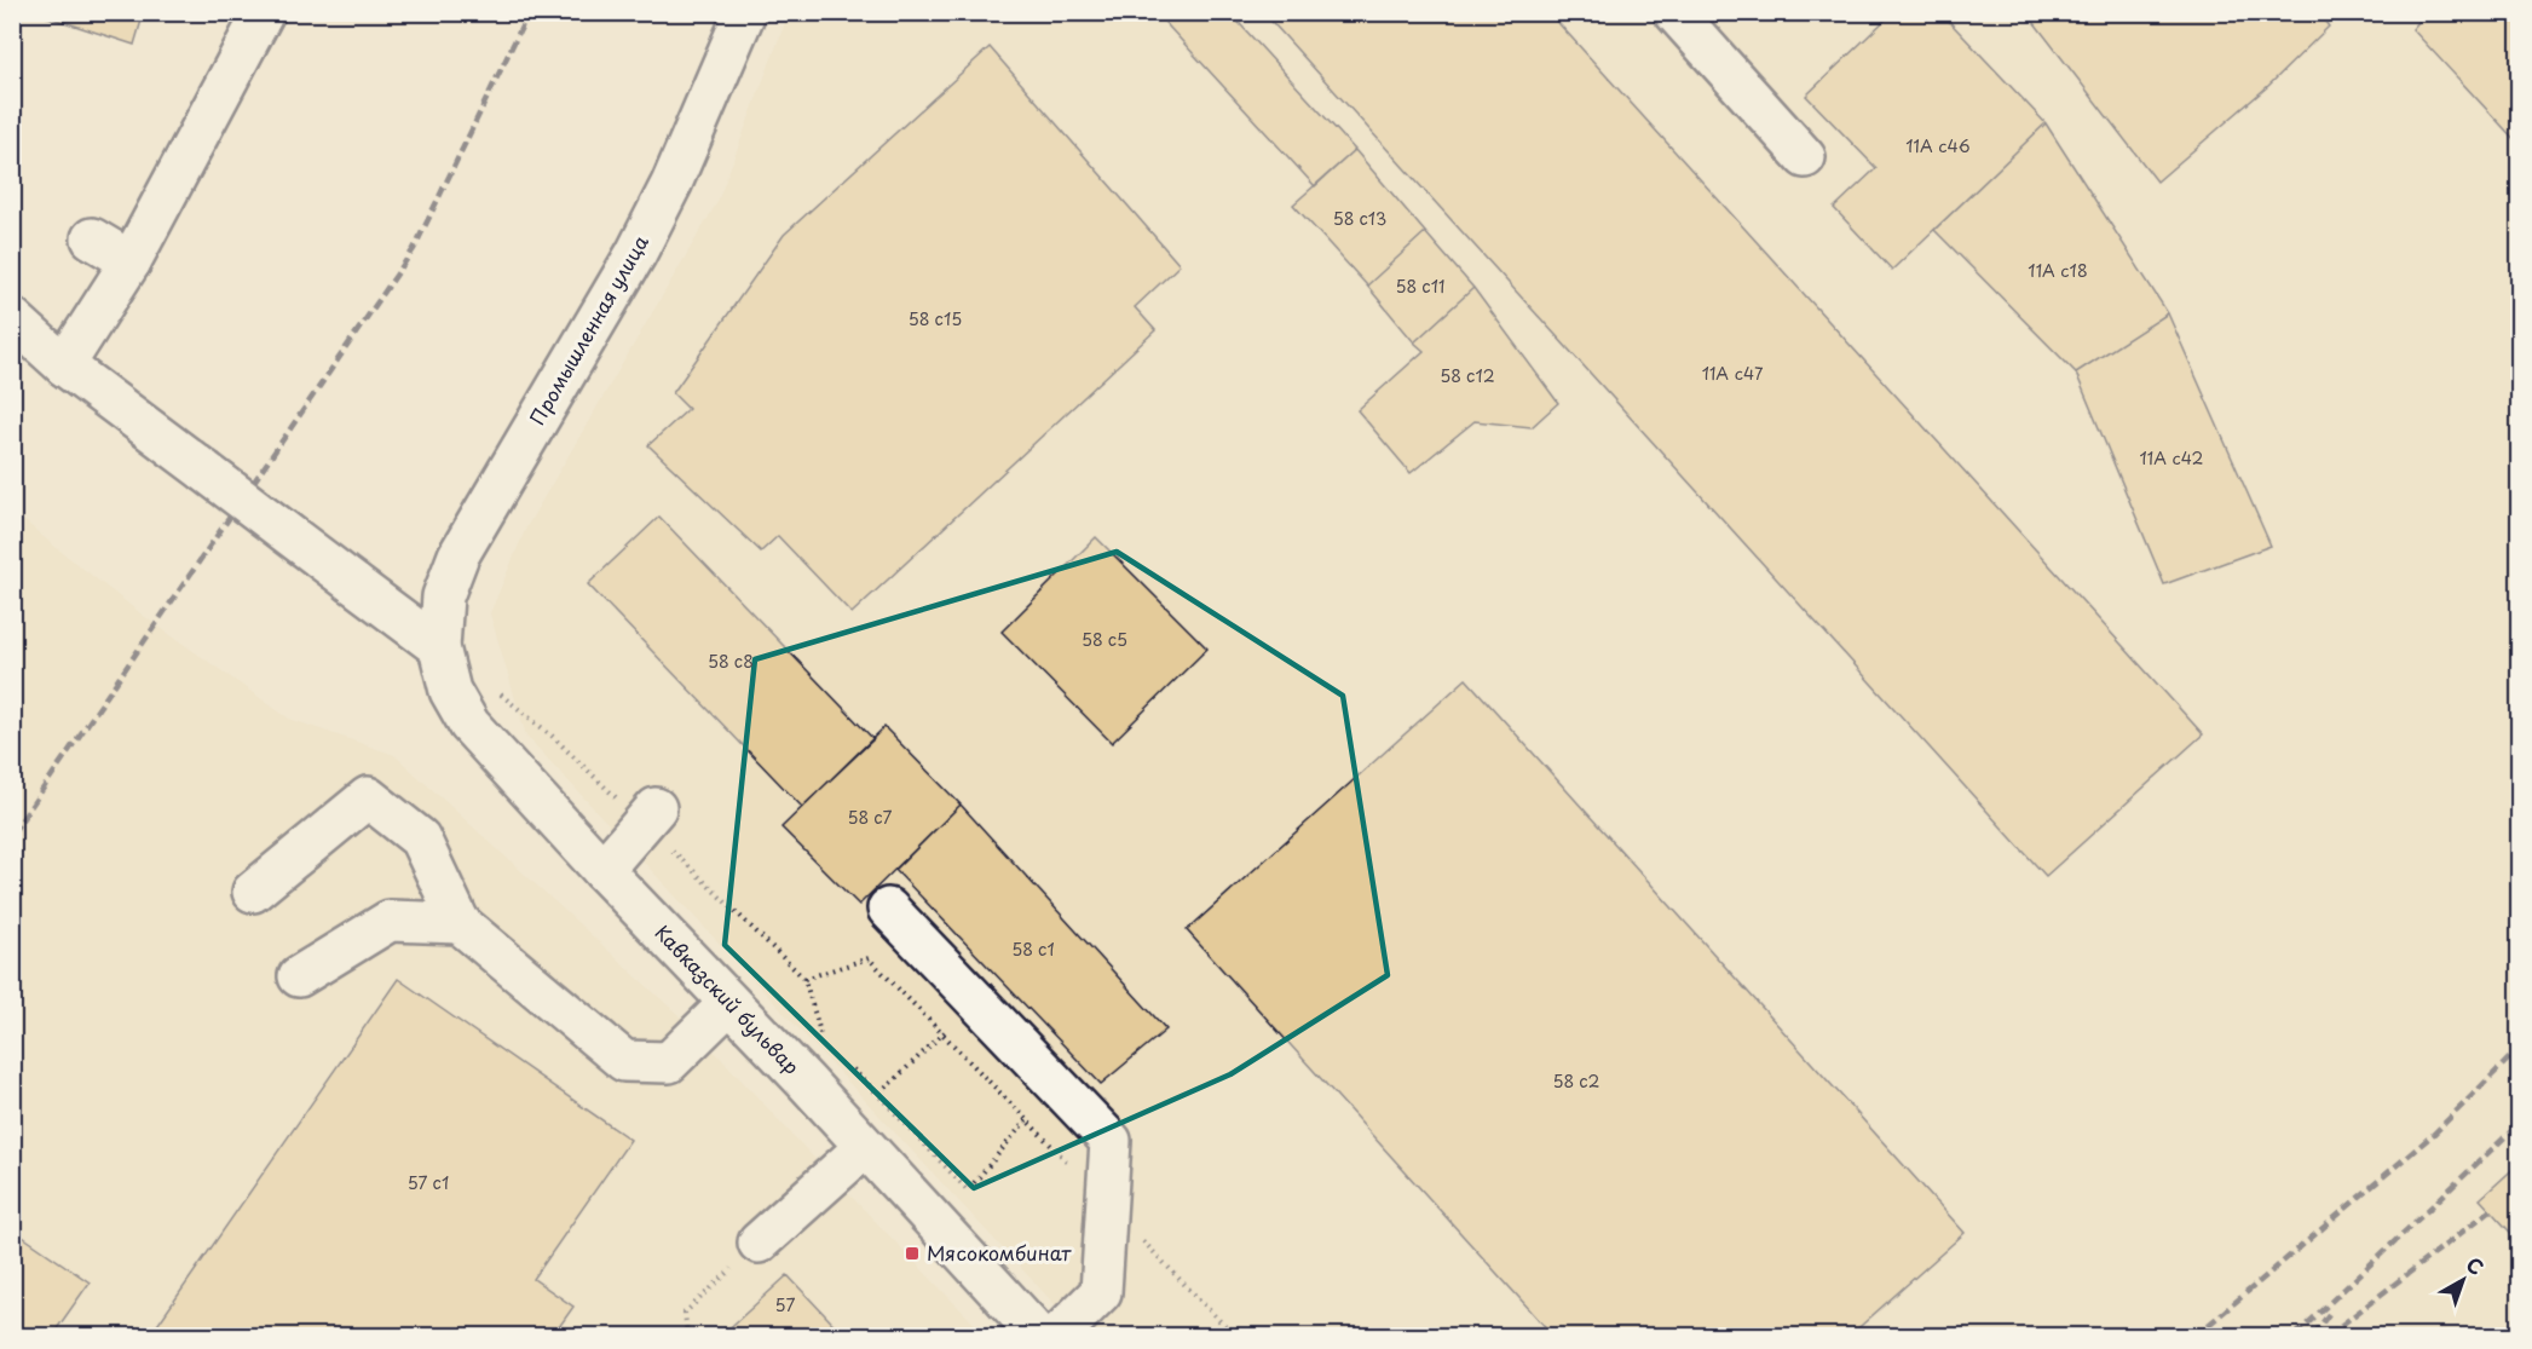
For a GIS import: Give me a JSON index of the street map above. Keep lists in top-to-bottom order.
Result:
{
  "streets": {
    "street": ["Промышленная улица", "Кавказский бульвар"]
  },
  "crossings": [
    ["Промышленная улица", "Кавказский бульвар"]
  ],
  "places": {
    "transit": ["Мясокомбинат"]
  },
  "house_numbers": [
    "11А с46",
    "58 с13",
    "11А с18",
    "58 с11",
    "58 с15",
    "11А с47",
    "58 с12",
    "11А с42",
    "58 с5",
    "58 с8",
    "58 с7",
    "58 с1",
    "58 с2",
    "57 с1",
    "57"
  ],
  "north": "top right"
}
